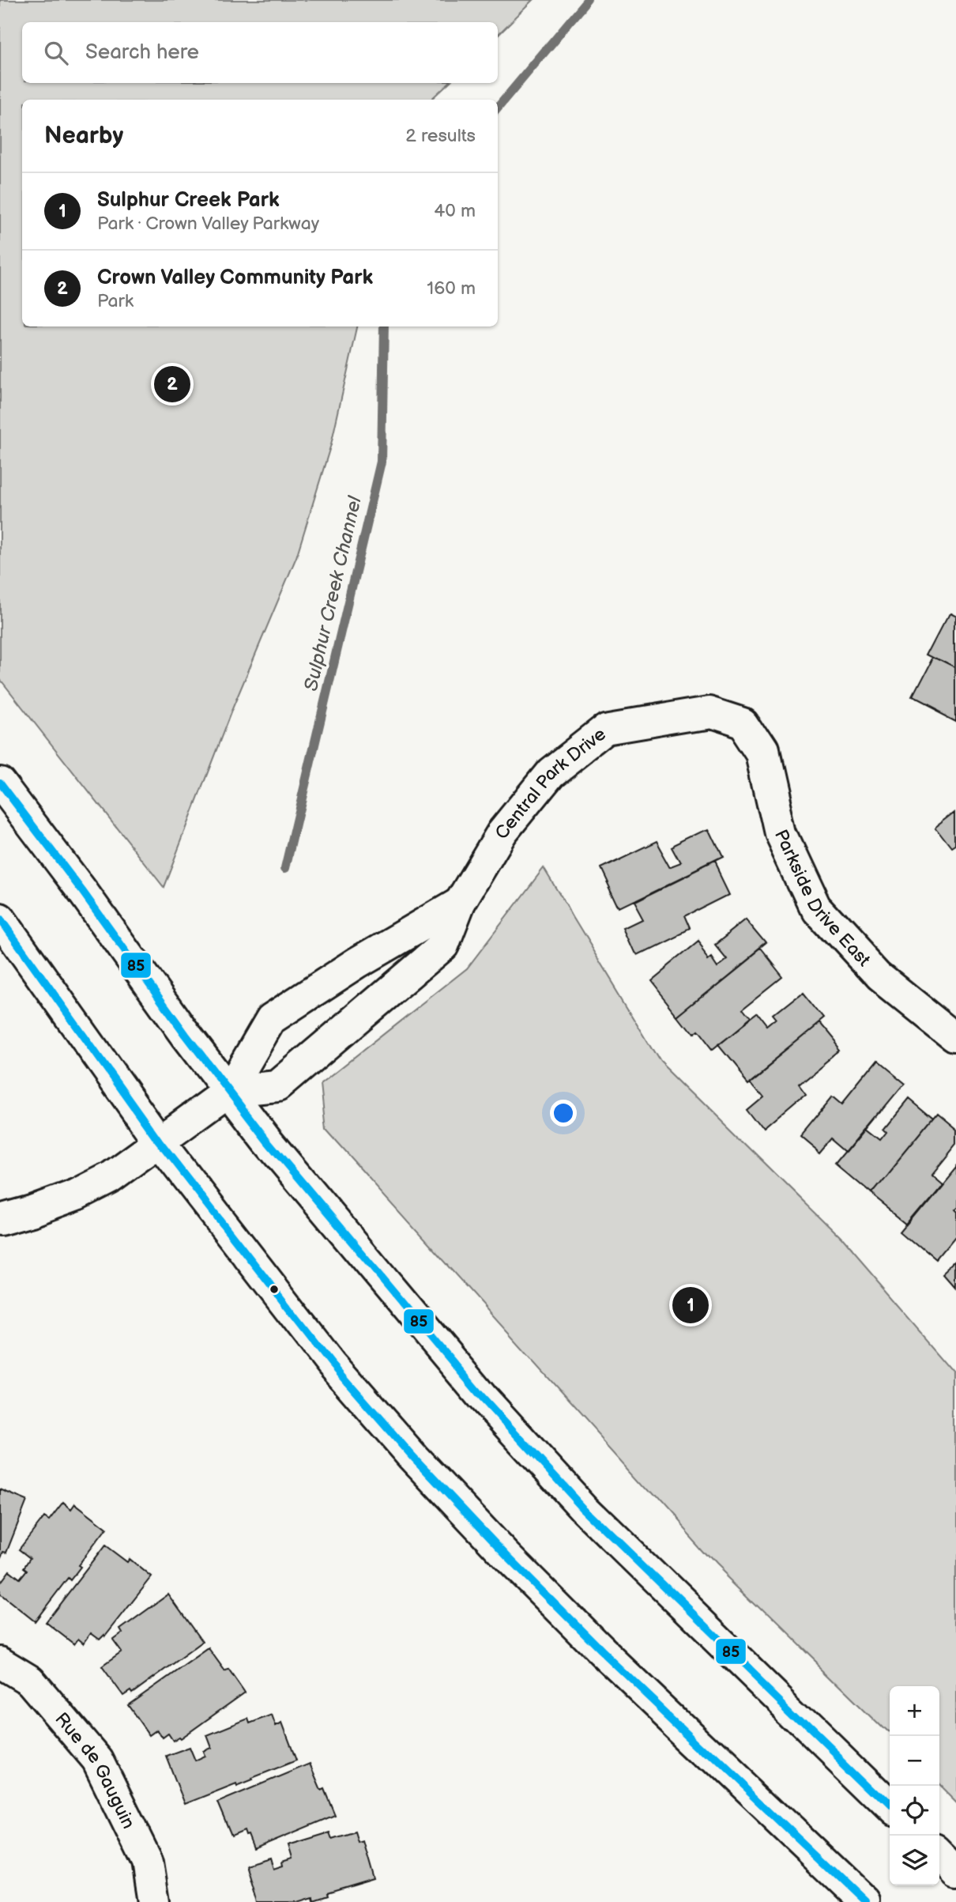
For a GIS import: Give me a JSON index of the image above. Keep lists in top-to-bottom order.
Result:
{
  "streets": {
    "main road": ["Central Park Drive", "Parkside Drive East", "Rue de Gauguin"]
  },
  "crossings": [
    ["Central Park Drive", "Parkside Drive East"]
  ],
  "water": ["Sulphur Creek Channel"],
  "lines": ["transit line 85"],
  "page": {
    "search": "Search here",
    "heading": ["Nearby", "2 results"],
    "list": [
      {
        "mark": "1",
        "name": "Sulphur Creek Park",
        "note": "Park · Crown Valley Parkway",
        "value": "40 m"
      },
      {
        "mark": "2",
        "name": "Crown Valley Community Park",
        "note": "Park",
        "value": "160 m"
      }
    ],
    "pins": ["2", "1"],
    "map_buttons": ["+", "−"]
  }
}
